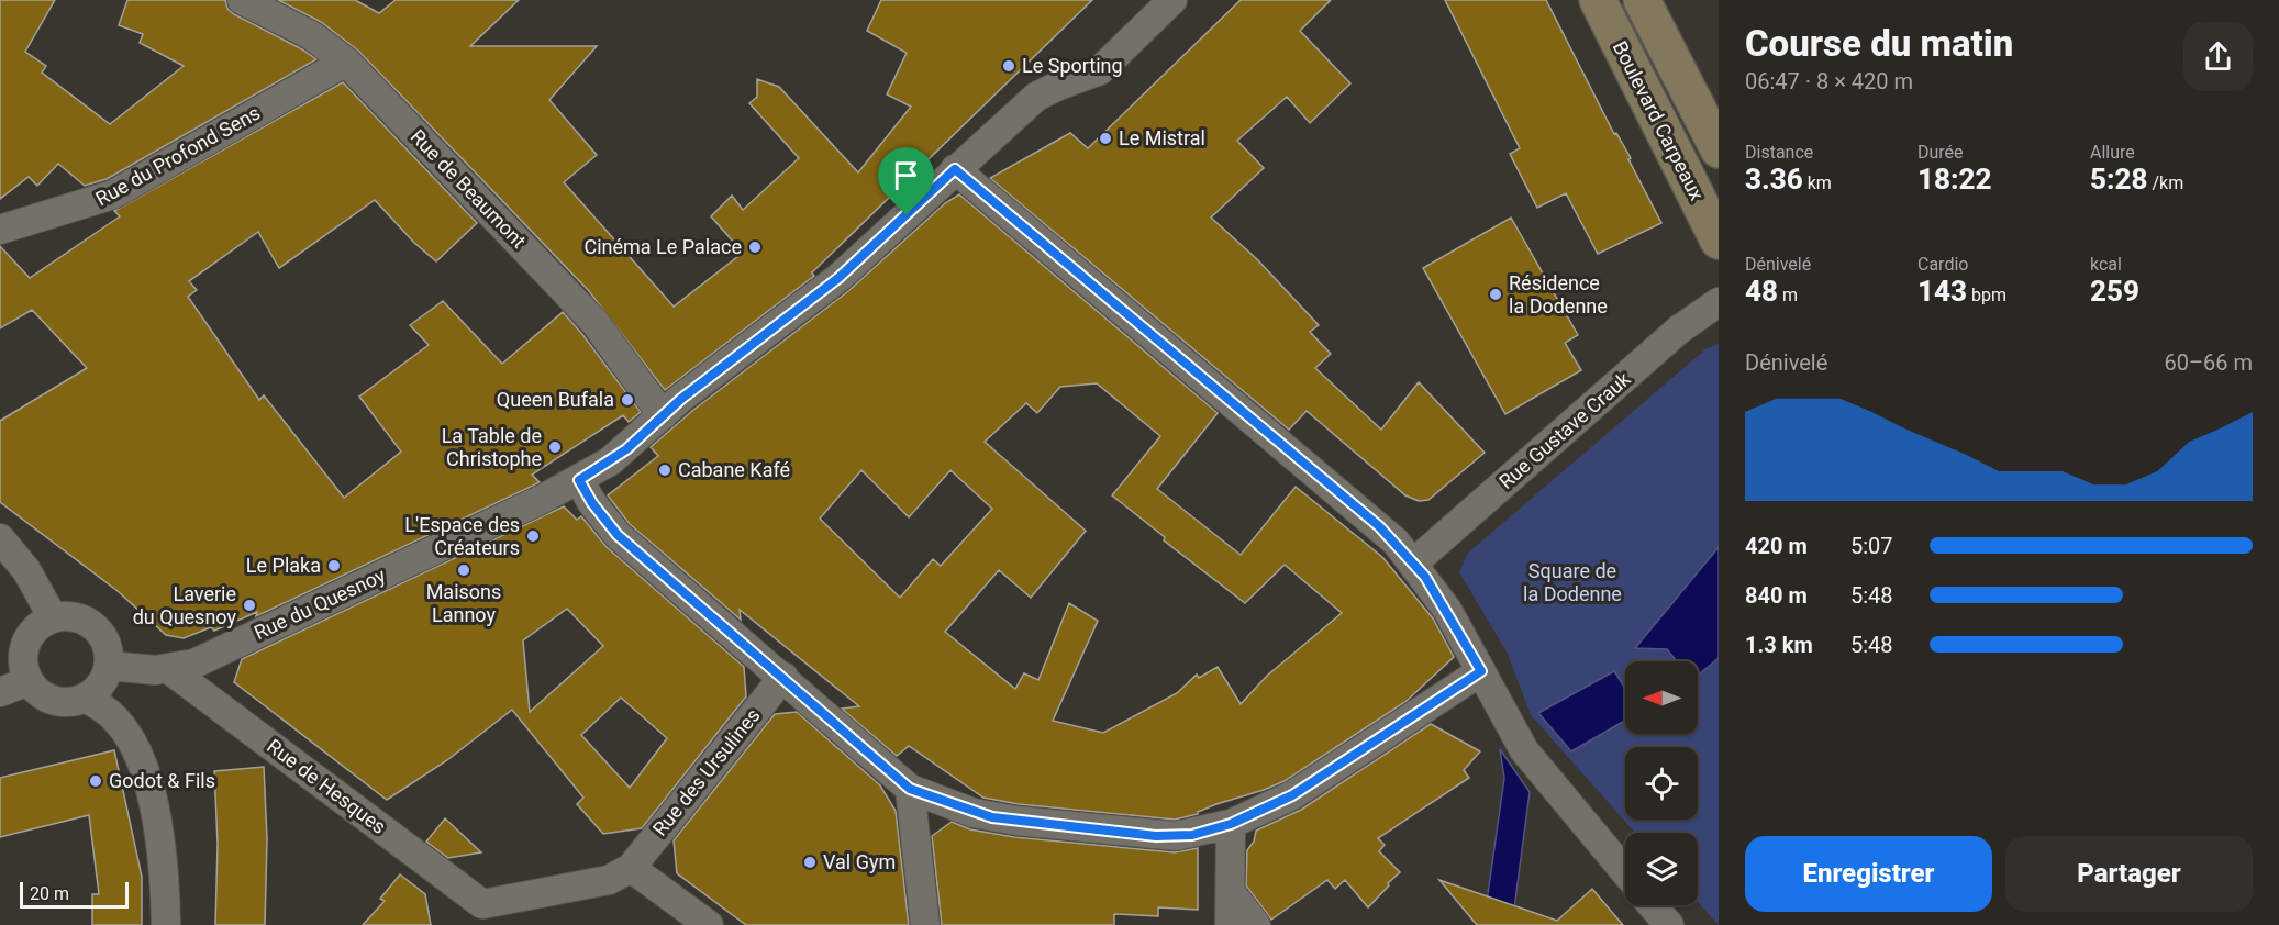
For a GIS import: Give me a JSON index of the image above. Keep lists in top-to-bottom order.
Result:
{
  "streets": {
    "main road": ["Boulevard Carpeaux"],
    "street": [
      "Rue du Profond Sens",
      "Rue de Beaumont",
      "Rue Gustave Crauk",
      "Rue du Quesnoy",
      "Rue des Ursulines",
      "Rue de Hesques"
    ]
  },
  "crossings": [
    ["Rue du Profond Sens", "Rue de Beaumont"],
    ["Rue de Beaumont", "Rue du Quesnoy"],
    ["Rue du Quesnoy", "Rue de Hesques"]
  ],
  "parks": ["Square de la Dodenne"],
  "places": [
    "Le Sporting",
    "Le Mistral",
    "Cinéma Le Palace",
    "Résidence la Dodenne",
    "Queen Bufala",
    "La Table de Christophe",
    "Cabane Kafé",
    "L'Espace des Créateurs",
    "Le Plaka",
    "Maisons Lannoy",
    "Laverie du Quesnoy",
    "Godot & Fils",
    "Val Gym"
  ],
  "scale_bar": "20 m",
  "north": "left",
  "page": {
    "heading": ["Course du matin", "06:47 · 8 × 420 m"],
    "stats": [
      ["Distance", "3.36 km"],
      ["Durée", "18:22"],
      ["Allure", "5:28 /km"],
      ["Dénivelé", "48 m"],
      ["Cardio", "143 bpm"],
      ["kcal", "259"]
    ],
    "chart": ["Dénivelé", "60–66 m"],
    "list": [
      {
        "name": "420 m",
        "note": "5:07"
      },
      {
        "name": "840 m",
        "note": "5:48"
      },
      {
        "name": "1.3 km",
        "note": "5:48"
      }
    ],
    "buttons": ["Enregistrer", "Partager"],
    "scale": "20 m"
  }
}
